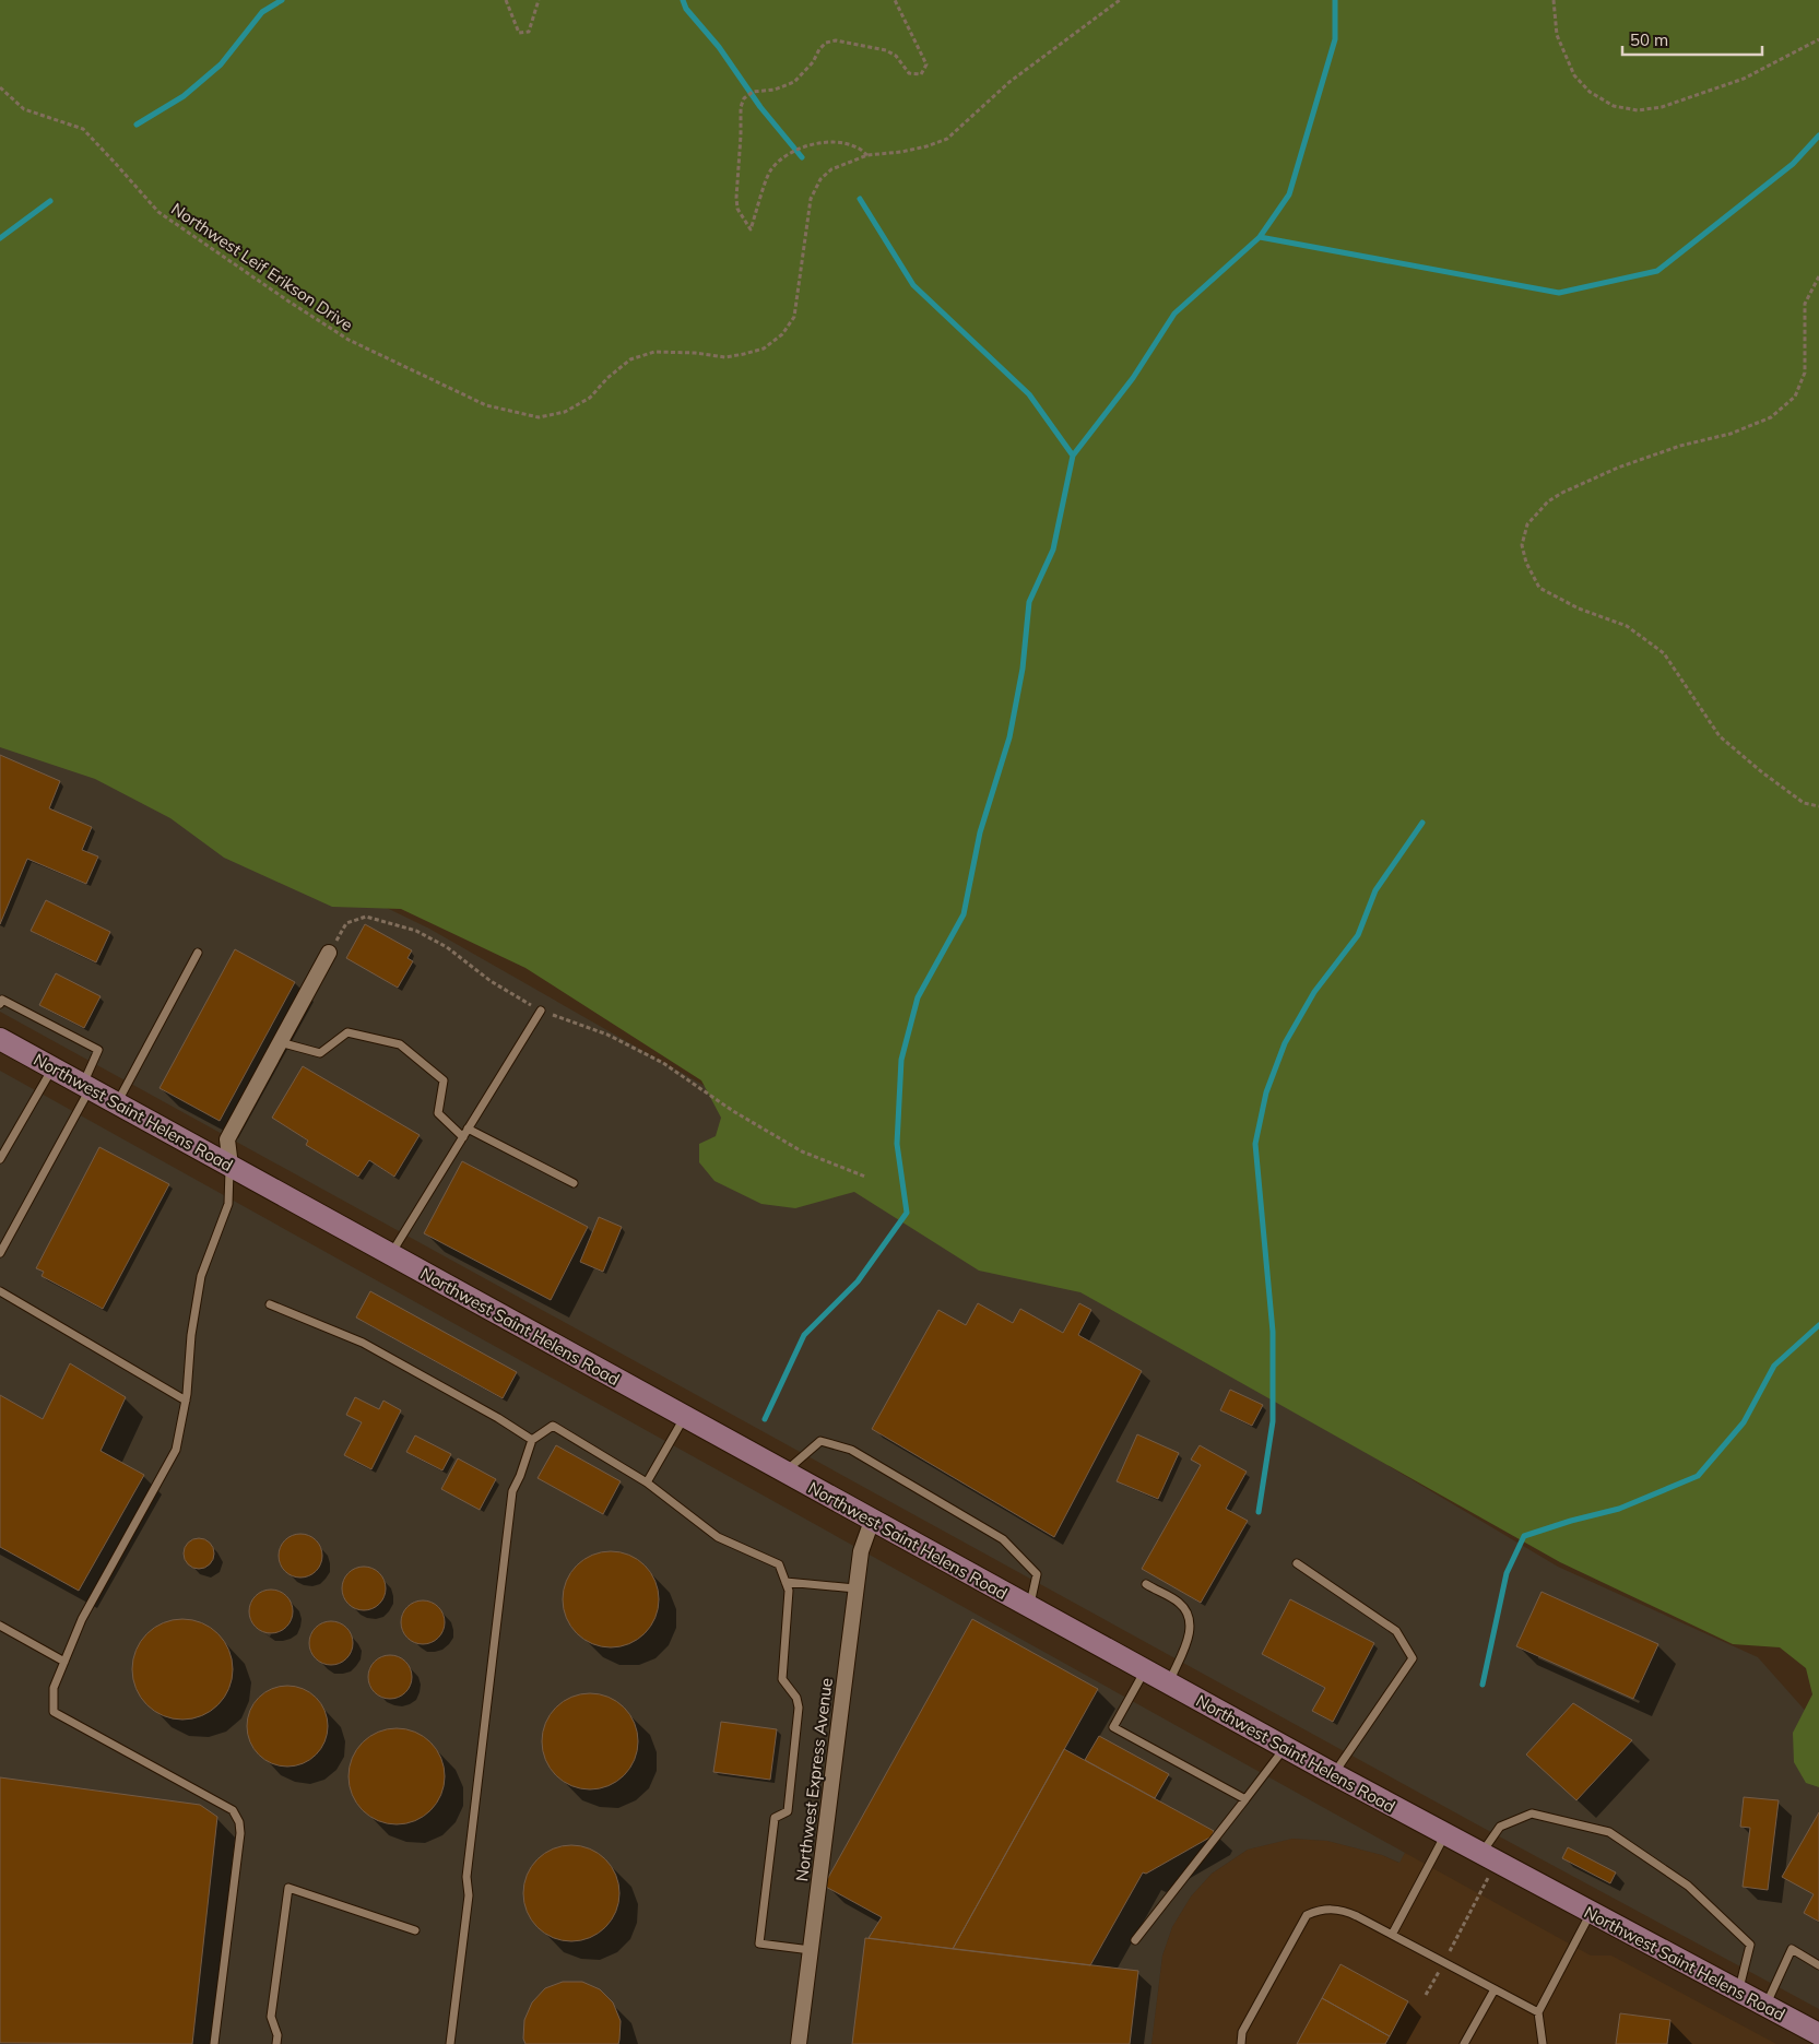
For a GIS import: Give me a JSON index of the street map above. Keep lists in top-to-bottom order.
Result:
{
  "streets": {
    "main road": ["Northwest Saint Helens Road"],
    "street": ["Northwest Express Avenue"],
    "path": ["Northwest Leif Erikson Drive"]
  },
  "crossings": [
    ["Northwest Saint Helens Road", "Northwest Express Avenue"]
  ],
  "scale_bar": "50 m"
}
